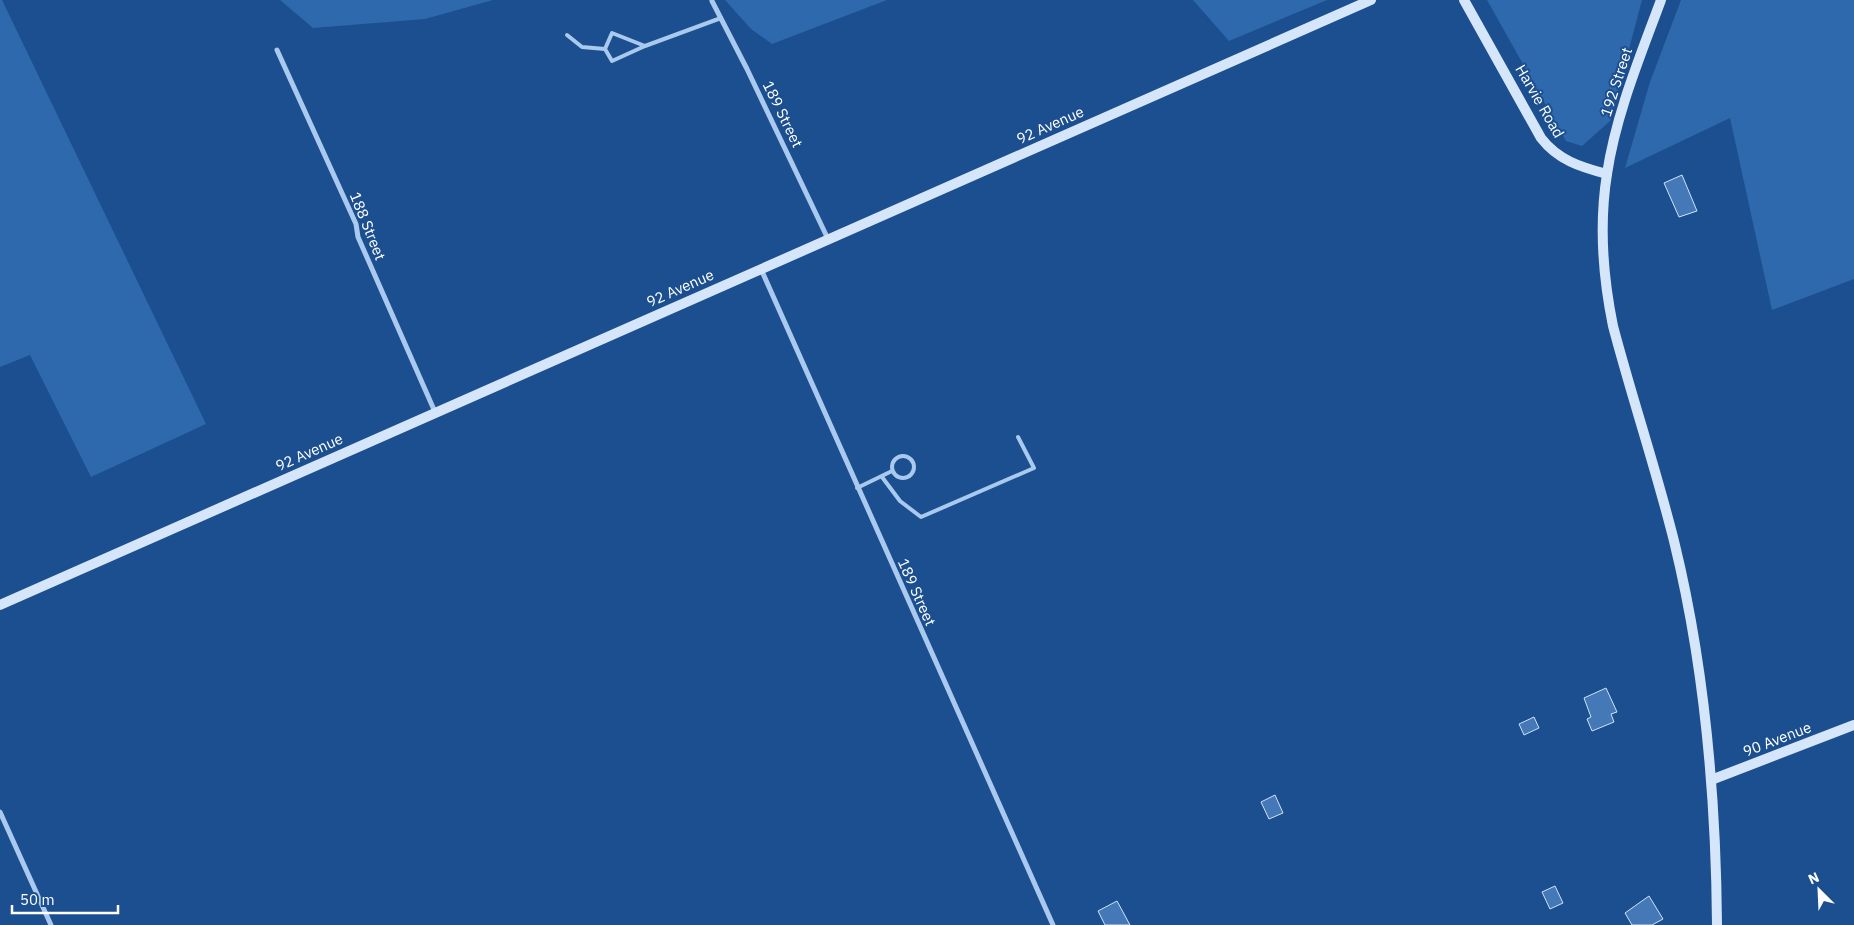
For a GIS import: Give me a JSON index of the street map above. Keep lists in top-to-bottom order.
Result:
{
  "streets": {
    "street": [
      "192 Street",
      "Harvie Road",
      "189 Street",
      "92 Avenue",
      "188 Street",
      "90 Avenue"
    ]
  },
  "crossings": [
    ["192 Street", "Harvie Road"],
    ["189 Street", "92 Avenue"],
    ["92 Avenue", "188 Street"]
  ],
  "scale_bar": "50 m",
  "north": "top left"
}
